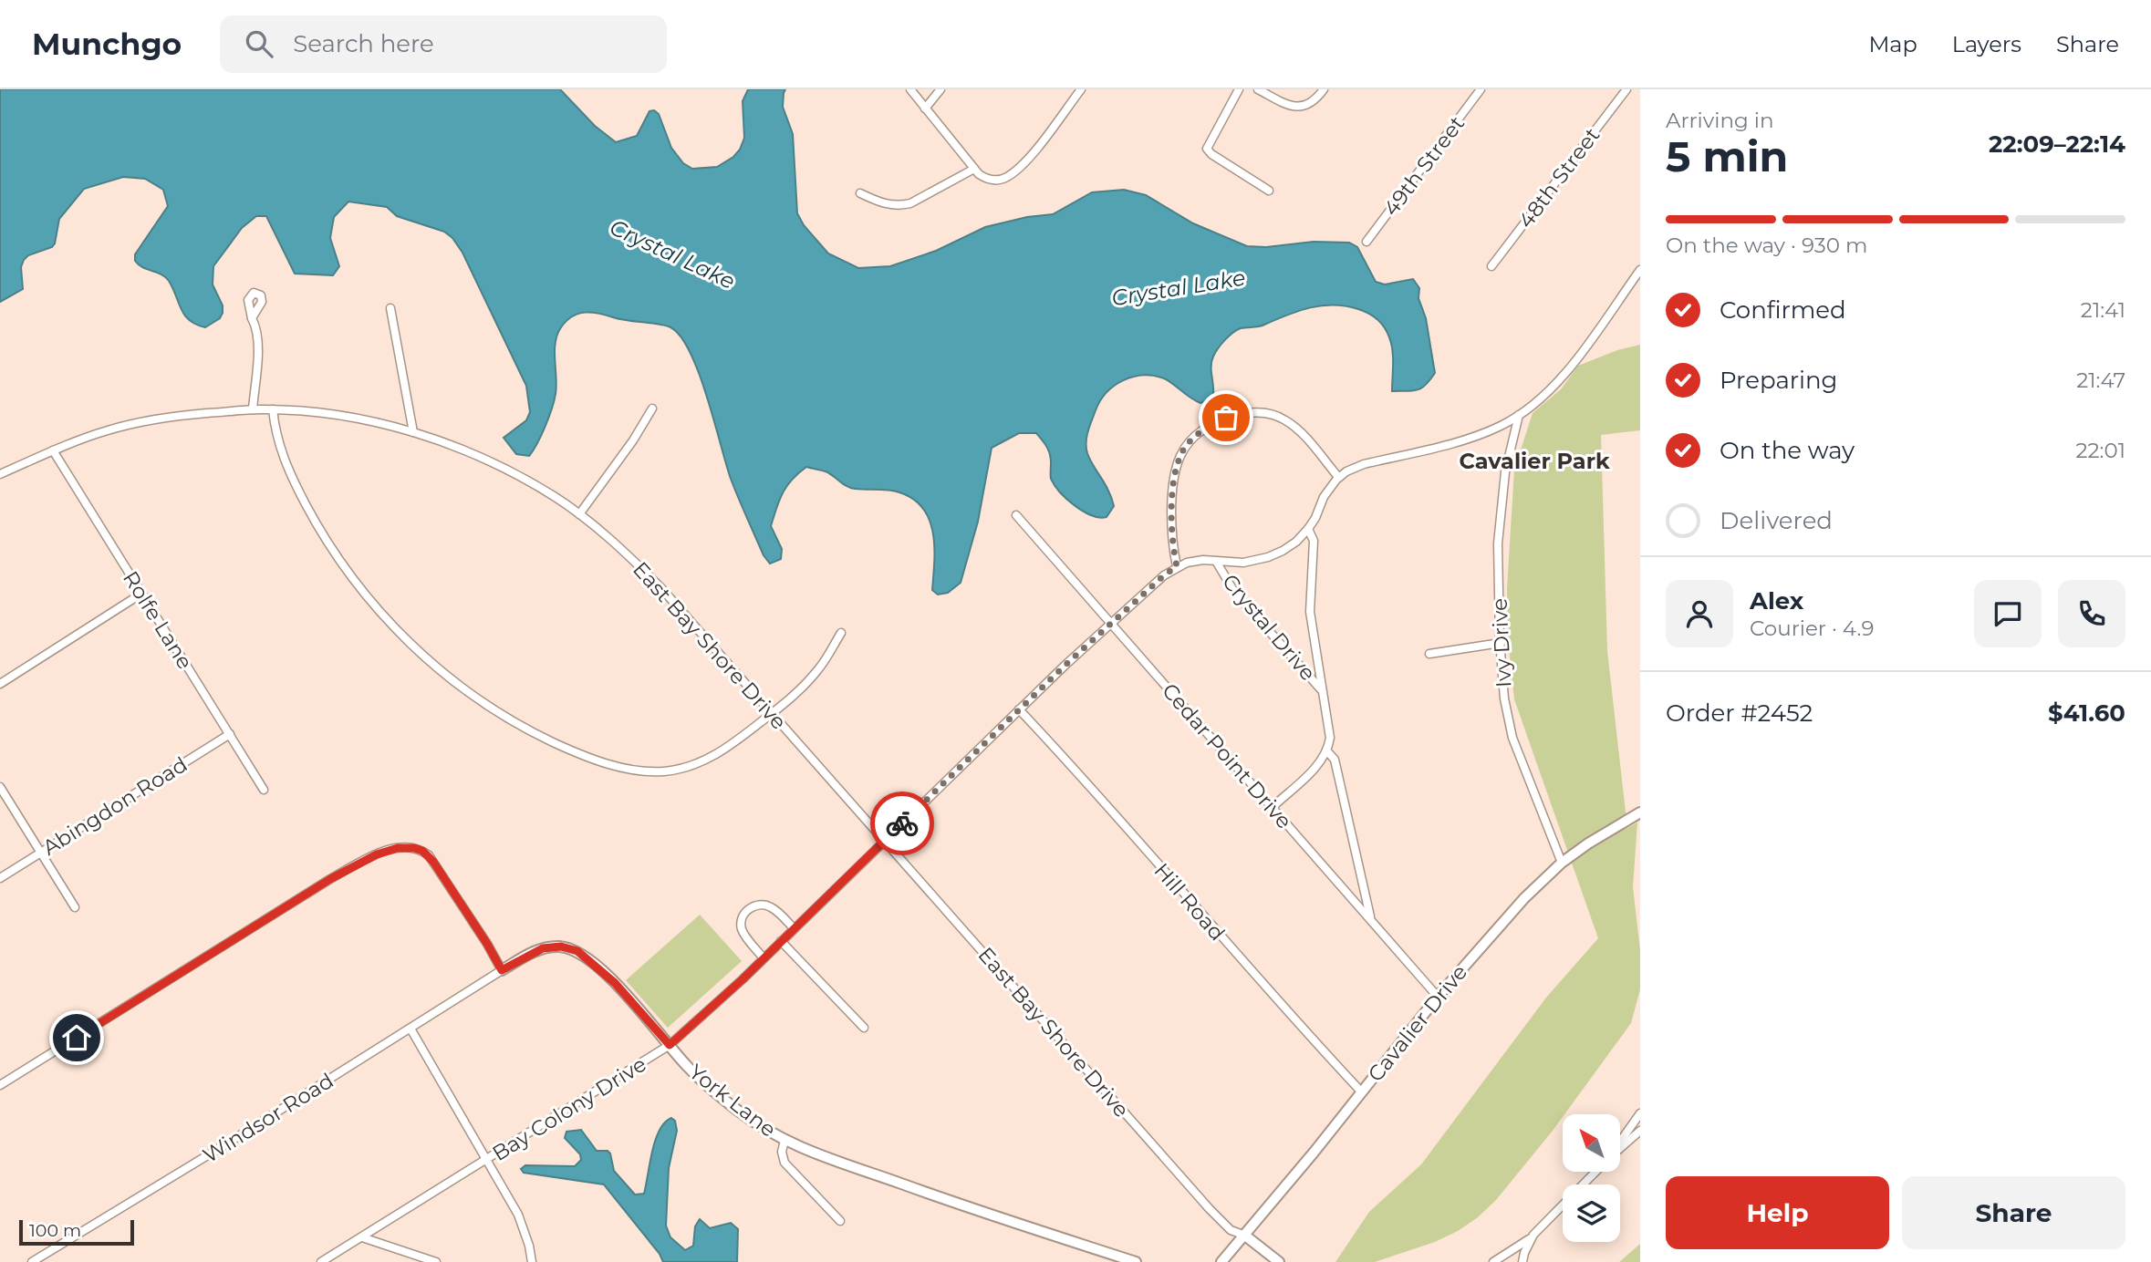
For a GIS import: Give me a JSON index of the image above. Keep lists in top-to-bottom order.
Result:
{
  "streets": {
    "street": [
      "49th Street",
      "48th Street",
      "Rolfe Lane",
      "Crystal Drive",
      "Ivy Drive",
      "East Bay Shore Drive",
      "Cedar Point Drive",
      "Abingdon Road",
      "Hill Road",
      "Cavalier Drive",
      "York Lane",
      "Bay Colony Drive",
      "Windsor Road"
    ]
  },
  "crossings": [
    ["Rolfe Lane", "East Bay Shore Drive"],
    ["Rolfe Lane", "Abingdon Road"],
    ["Crystal Drive", "Bay Colony Drive"],
    ["Ivy Drive", "Cavalier Drive"],
    ["East Bay Shore Drive", "Cavalier Drive"],
    ["East Bay Shore Drive", "Bay Colony Drive"],
    ["Cedar Point Drive", "Cavalier Drive"],
    ["Cedar Point Drive", "Bay Colony Drive"],
    ["Hill Road", "Cavalier Drive"],
    ["Hill Road", "Bay Colony Drive"],
    ["York Lane", "Bay Colony Drive"],
    ["York Lane", "Windsor Road"]
  ],
  "districts": ["Cavalier Park"],
  "water": ["Crystal Lake"],
  "scale_bar": "100 m",
  "north": "top left",
  "page": {
    "header": "Munchgo",
    "search": "Search here",
    "nav": ["Map", "Layers", "Share"],
    "heading": ["5 min", "Arriving in", "22:09–22:14"],
    "panel": [
      "Alex",
      "Courier · 4.9",
      "Order #2452",
      "$41.60"
    ],
    "bar": "On the way · 930 m",
    "list": [
      ["Confirmed", "21:41"],
      ["Preparing", "21:47"],
      ["On the way", "22:01"],
      "Delivered"
    ],
    "buttons": ["Help", "Share"],
    "scale": "100 m"
  }
}
